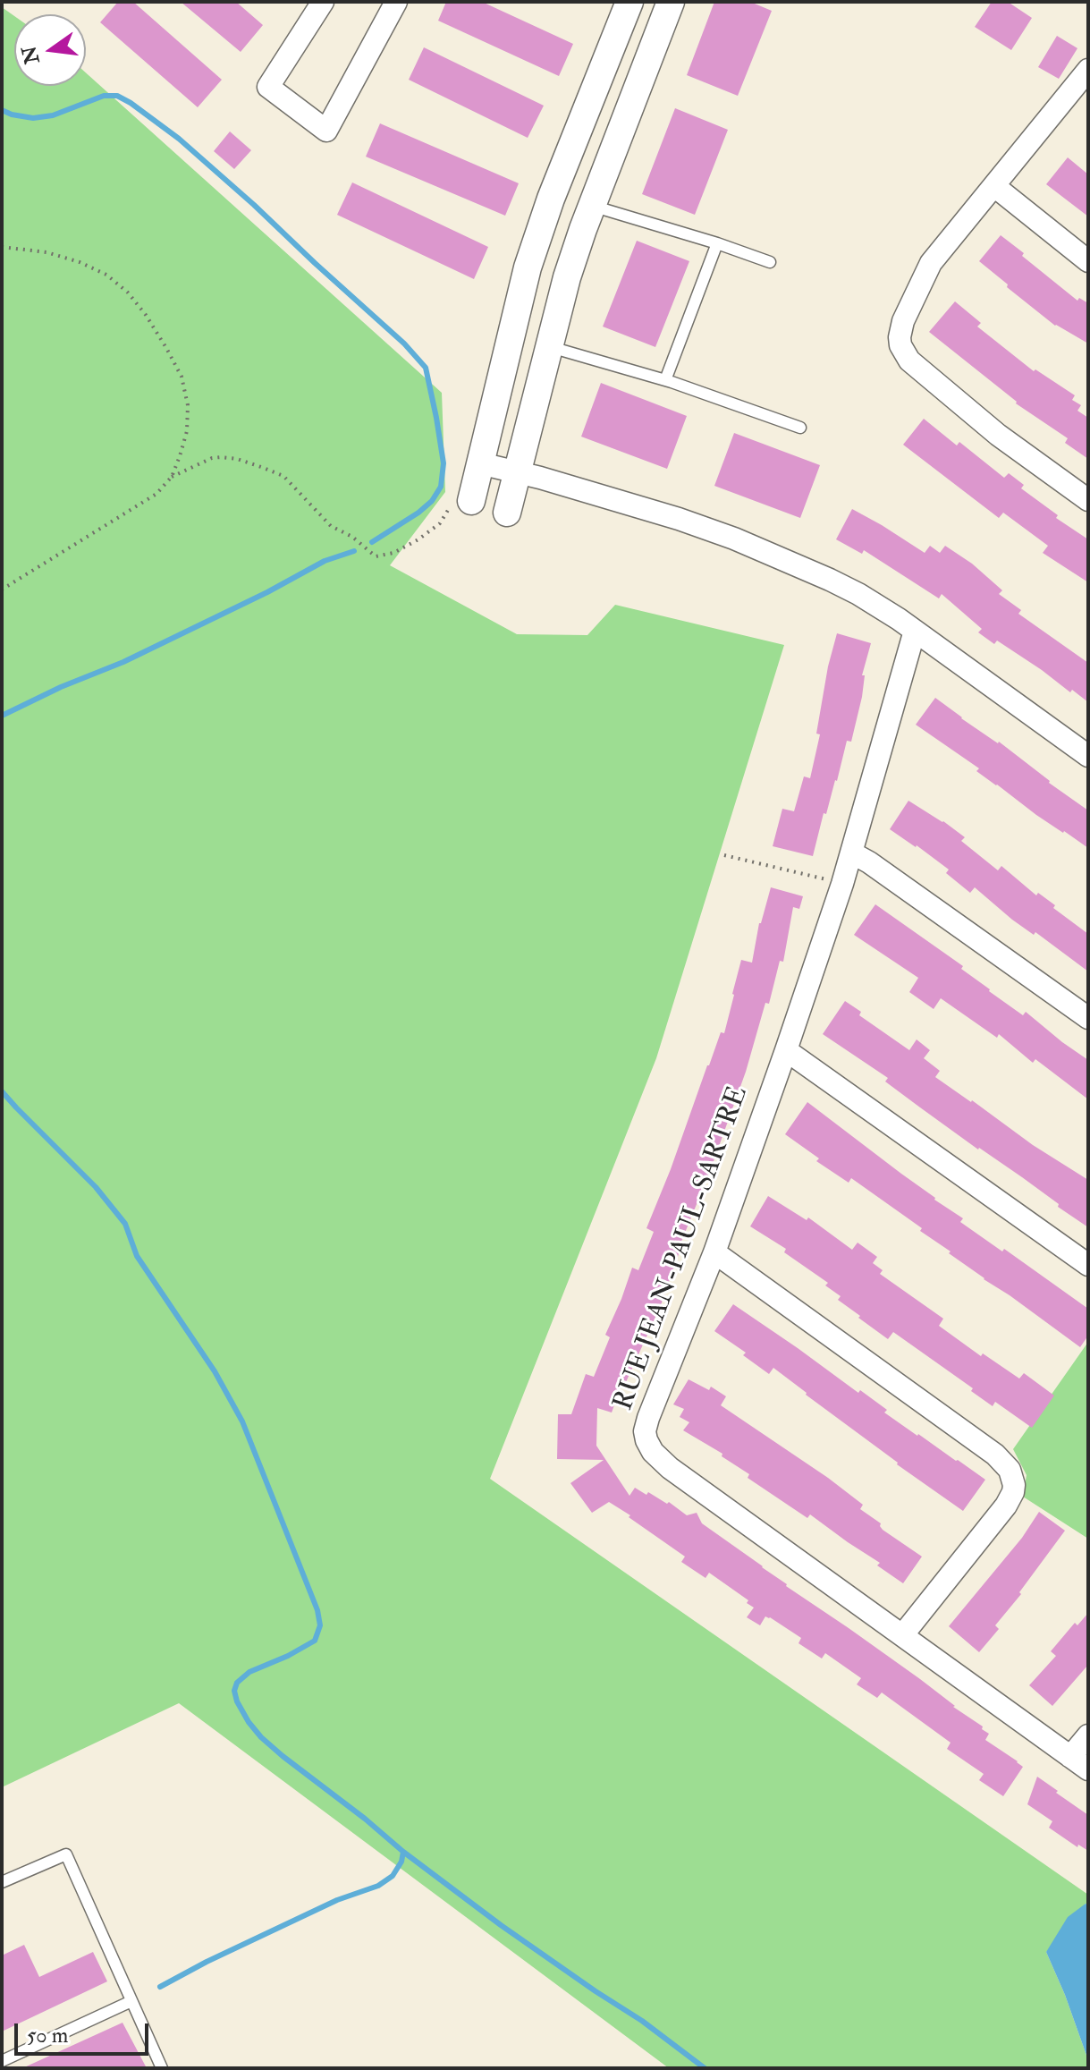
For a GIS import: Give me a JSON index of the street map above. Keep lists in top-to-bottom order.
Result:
{
  "streets": {
    "street": ["RUE JEAN-PAUL-SARTRE"]
  },
  "scale_bar": "50 m",
  "north": "left"
}
